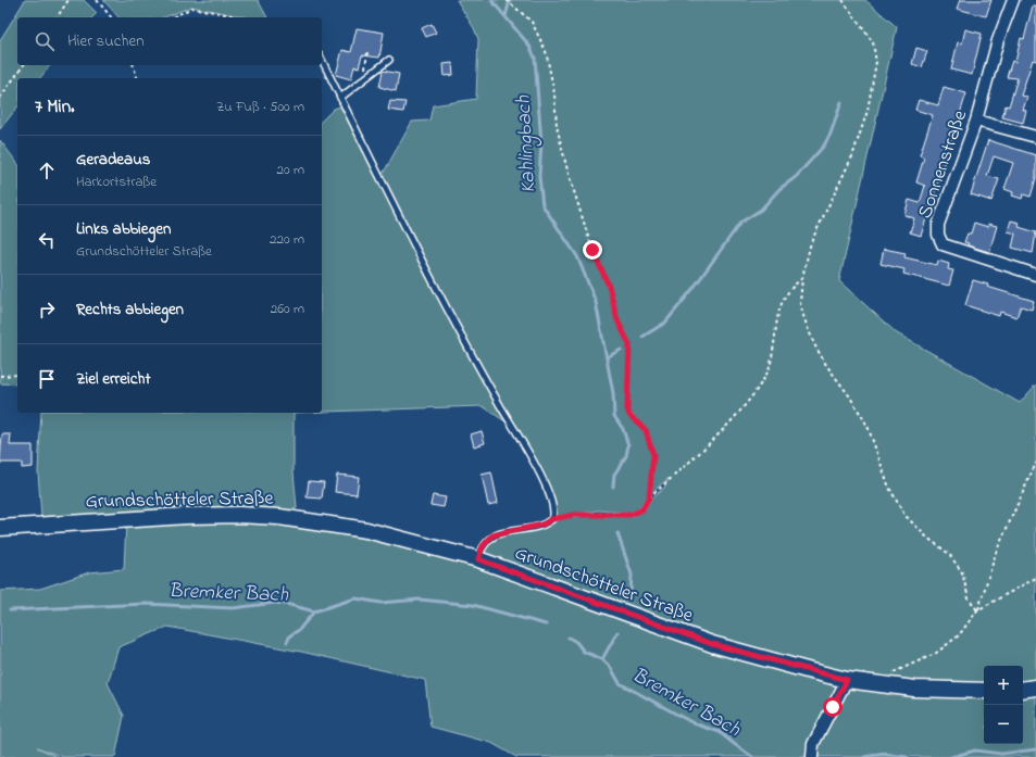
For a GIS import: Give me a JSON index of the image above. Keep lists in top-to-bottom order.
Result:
{
  "streets": {
    "main road": ["Grundschötteler Straße"],
    "street": ["Sonnenstraße"]
  },
  "water": ["Kahlingbach", "Bremker Bach"],
  "page": {
    "search": "Hier suchen",
    "heading": ["7 Min.", "Zu Fuß · 500 m"],
    "list": [
      ["Geradeaus", "Harkortstraße", "20 m"],
      ["Links abbiegen", "Grundschötteler Straße", "220 m"],
      ["Rechts abbiegen", "260 m"],
      "Ziel erreicht"
    ],
    "map_buttons": ["+", "−"]
  }
}
